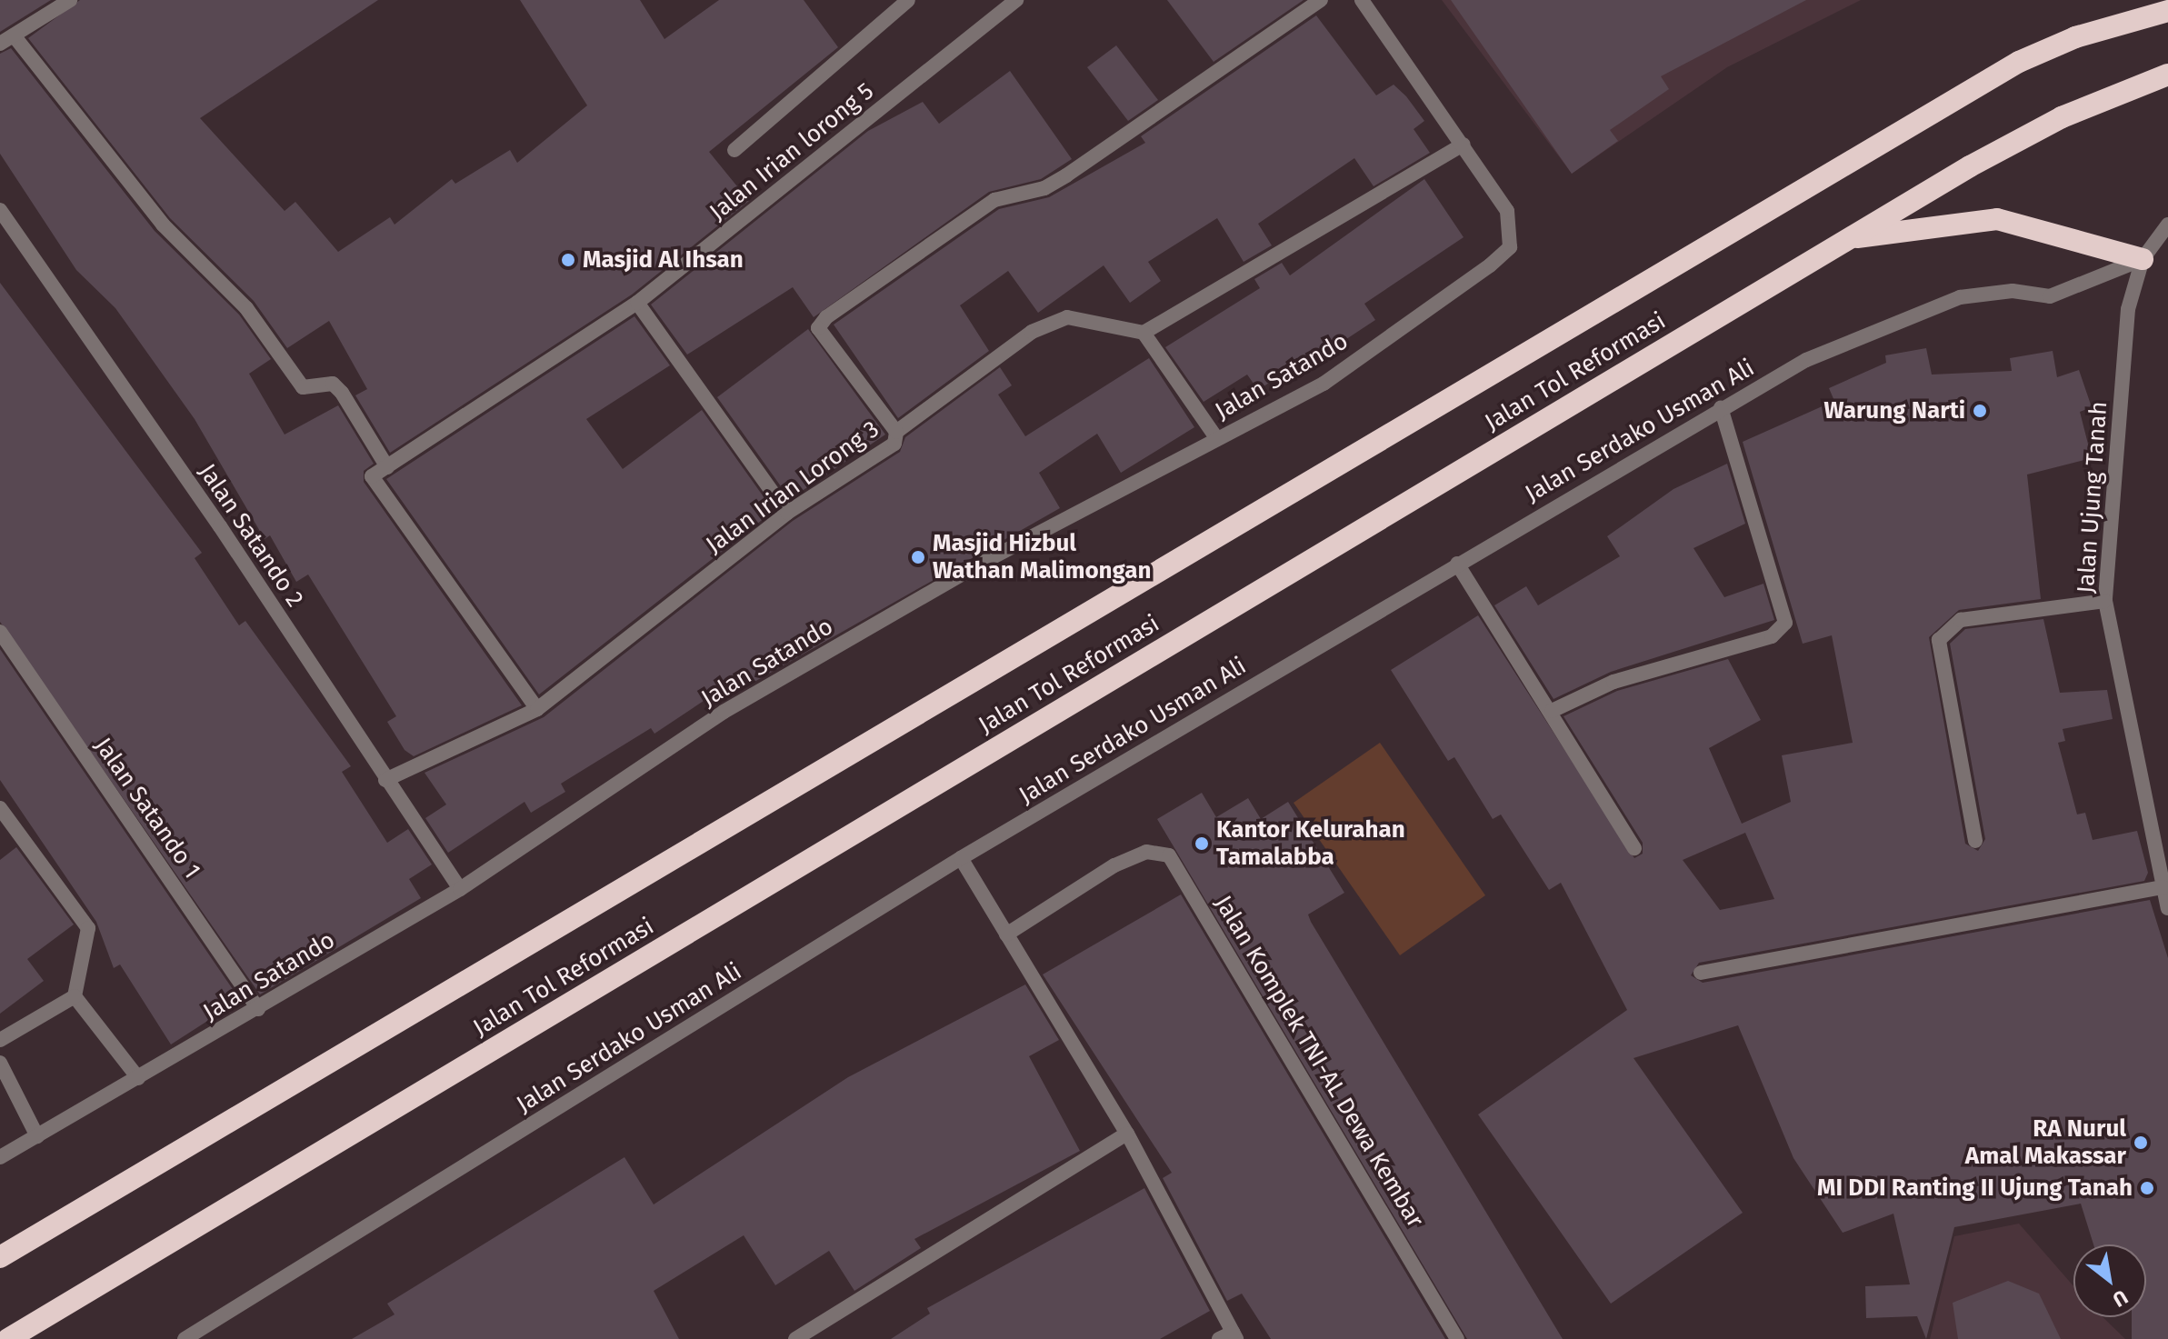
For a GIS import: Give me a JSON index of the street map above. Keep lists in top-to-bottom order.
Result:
{
  "streets": {
    "highway": ["Jalan Tol Reformasi"],
    "street": [
      "Jalan Irian lorong 5",
      "Jalan Satando",
      "Jalan Serdako Usman Ali",
      "Jalan Irian Lorong 3",
      "Jalan Ujung Tanah",
      "Jalan Satando 2",
      "Jalan Satando 1",
      "Jalan Komplek TNI-AL Dewa Kembar"
    ]
  },
  "crossings": [
    ["Jalan Irian lorong 5", "Jalan Irian Lorong 3"],
    ["Jalan Satando", "Jalan Satando 2"],
    ["Jalan Satando", "Jalan Satando 1"],
    ["Jalan Serdako Usman Ali", "Jalan Ujung Tanah"],
    ["Jalan Irian Lorong 3", "Jalan Satando 2"]
  ],
  "places": [
    "Masjid Al Ihsan",
    "Warung Narti",
    "Masjid Hizbul Wathan Malimongan",
    "Kantor Kelurahan Tamalabba",
    "RA Nurul Amal Makassar",
    "MI DDI Ranting II Ujung Tanah"
  ],
  "north": "bottom right"
}
